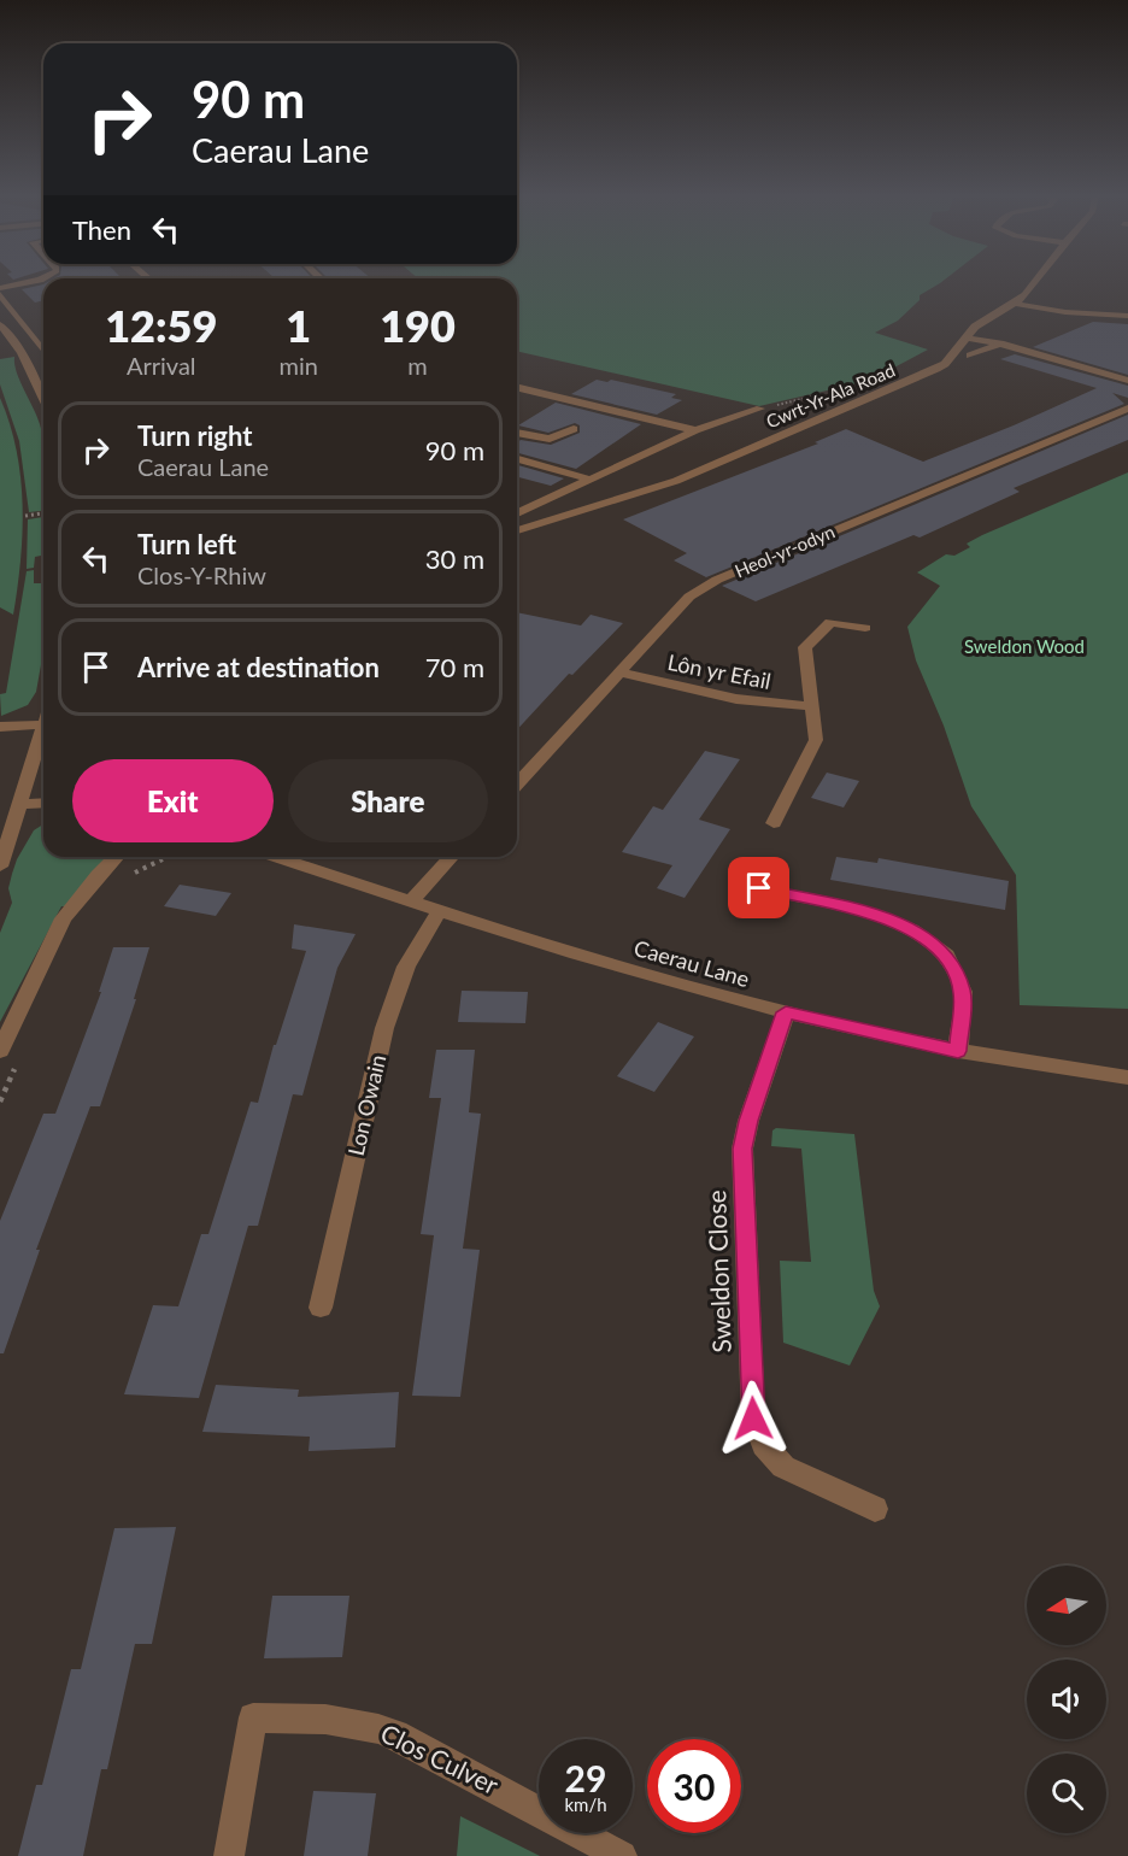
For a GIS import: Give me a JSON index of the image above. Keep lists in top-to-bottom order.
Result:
{
  "streets": {
    "street": [
      "Cwrt-Yr-Ala Road",
      "Heol-yr-odyn",
      "Lôn yr Efail",
      "Caerau Lane",
      "Lon Owain",
      "Sweldon Close",
      "Clos Culver"
    ]
  },
  "crossings": [
    ["Heol-yr-odyn", "Lôn yr Efail"],
    ["Caerau Lane", "Lon Owain"],
    ["Caerau Lane", "Sweldon Close"]
  ],
  "parks": ["Sweldon Wood"],
  "north": "left",
  "page": {
    "turn": ["90 m", "Caerau Lane"],
    "then": "Then",
    "eta": [
      "12:59",
      "Arrival",
      "1",
      "min",
      "190",
      "m"
    ],
    "list": [
      {
        "name": "Turn right",
        "note": "Caerau Lane",
        "value": "90 m"
      },
      {
        "name": "Turn left",
        "note": "Clos-Y-Rhiw",
        "value": "30 m"
      },
      {
        "name": "Arrive at destination",
        "value": "70 m"
      }
    ],
    "buttons": ["Exit", "Share"],
    "speed": "29 km/h",
    "limit": "30"
  }
}
